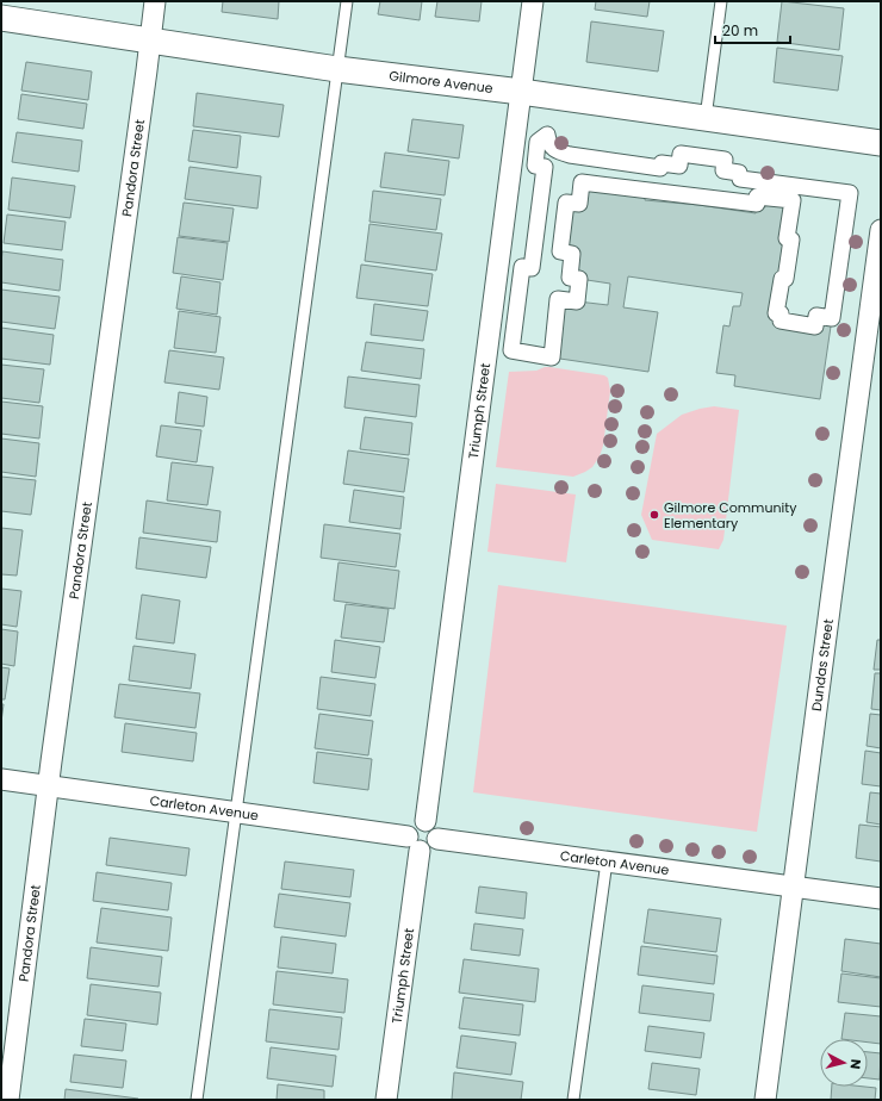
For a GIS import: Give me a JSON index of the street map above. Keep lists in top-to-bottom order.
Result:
{
  "streets": {
    "street": [
      "Gilmore Avenue",
      "Pandora Street",
      "Triumph Street",
      "Dundas Street",
      "Carleton Avenue"
    ]
  },
  "crossings": [
    ["Gilmore Avenue", "Pandora Street"],
    ["Gilmore Avenue", "Triumph Street"],
    ["Pandora Street", "Carleton Avenue"],
    ["Triumph Street", "Carleton Avenue"],
    ["Dundas Street", "Carleton Avenue"]
  ],
  "places": ["Gilmore Community Elementary"],
  "scale_bar": "20 m",
  "north": "right"
}
